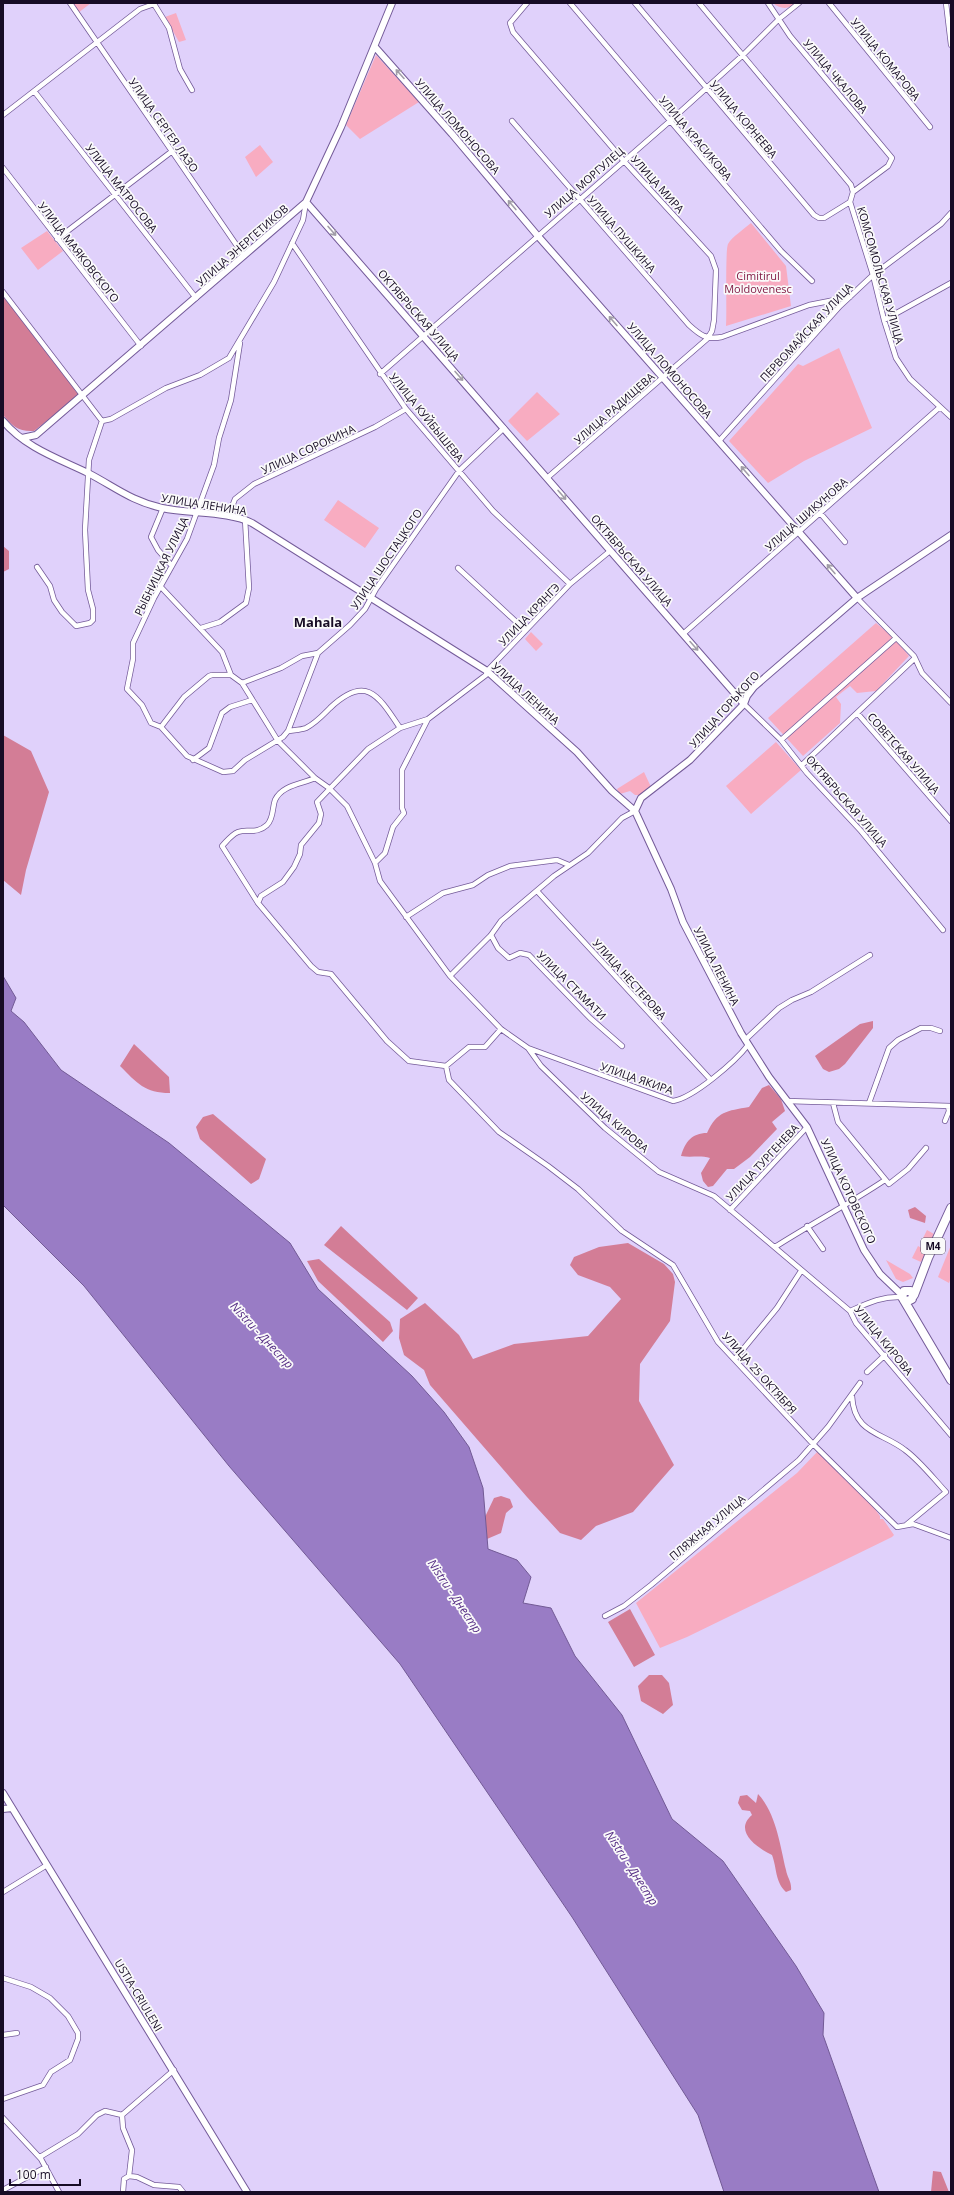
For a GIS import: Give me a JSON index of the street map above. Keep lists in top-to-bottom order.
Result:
{
  "streets": {
    "highway": ["M4"],
    "street": [
      "УЛИЦА КОМАРОВА",
      "УЛИЦА ЧКАЛОВА",
      "УЛИЦА КОРНЕЕВА",
      "УЛИЦА СЕРГЕЯ ЛАЗО",
      "УЛИЦА ЛОМОНОСОВА",
      "УЛИЦА КРАСИКОВА",
      "УЛИЦА МОРГУЛЕЦ",
      "УЛИЦА МИРА",
      "УЛИЦА МАТРОСОВА",
      "УЛИЦА ПУШКИНА",
      "УЛИЦА ЭНЕРГЕТИКОВ",
      "УЛИЦА МАЯКОВСКОГО",
      "КОМСОМОЛЬСКАЯ УЛИЦА",
      "ОКТЯБРЬСКАЯ УЛИЦА",
      "ПЕРВОМАЙСКАЯ УЛИЦА",
      "УЛИЦА РАДИЩЕВА",
      "УЛИЦА КУЙБЫШЕВА",
      "УЛИЦА СОРОКИНА",
      "УЛИЦА ЛЕНИНА",
      "УЛИЦА ШИКУНОВА",
      "УЛИЦА ШОСТАЦКОГО",
      "РЫБНИЦКАЯ УЛИЦА",
      "УЛИЦА КРЯНГЭ",
      "УЛИЦА ГОРЬКОГО",
      "СОВЕТСКАЯ УЛИЦА",
      "УЛИЦА НЕСТЕРОВА",
      "УЛИЦА СТАМАТИ",
      "УЛИЦА ЯКИРА",
      "УЛИЦА КИРОВА",
      "УЛИЦА ТУРГЕНЕВА",
      "УЛИЦА КОТОВСКОГО",
      "УЛИЦА 25 ОКТЯБРЯ",
      "ПЛЯЖНАЯ УЛИЦА",
      "USTIA-CRIULENI"
    ]
  },
  "crossings": [
    ["УЛИЦА ЧКАЛОВА", "УЛИЦА МОРГУЛЕЦ"],
    ["УЛИЦА ЧКАЛОВА", "КОМСОМОЛЬСКАЯ УЛИЦА"],
    ["УЛИЦА КОРНЕЕВА", "УЛИЦА МОРГУЛЕЦ"],
    ["УЛИЦА КОРНЕЕВА", "КОМСОМОЛЬСКАЯ УЛИЦА"],
    ["УЛИЦА СЕРГЕЯ ЛАЗО", "УЛИЦА ЭНЕРГЕТИКОВ"],
    ["УЛИЦА ЛОМОНОСОВА", "УЛИЦА МОРГУЛЕЦ"],
    ["УЛИЦА ЛОМОНОСОВА", "УЛИЦА ЭНЕРГЕТИКОВ"],
    ["УЛИЦА ЛОМОНОСОВА", "ПЕРВОМАЙСКАЯ УЛИЦА"],
    ["УЛИЦА ЛОМОНОСОВА", "УЛИЦА РАДИЩЕВА"],
    ["УЛИЦА ЛОМОНОСОВА", "УЛИЦА ШИКУНОВА"],
    ["УЛИЦА ЛОМОНОСОВА", "УЛИЦА ГОРЬКОГО"],
    ["УЛИЦА КРАСИКОВА", "УЛИЦА МОРГУЛЕЦ"],
    ["УЛИЦА МОРГУЛЕЦ", "УЛИЦА МИРА"],
    ["УЛИЦА МОРГУЛЕЦ", "УЛИЦА ПУШКИНА"],
    ["УЛИЦА МОРГУЛЕЦ", "ОКТЯБРЬСКАЯ УЛИЦА"],
    ["УЛИЦА МОРГУЛЕЦ", "УЛИЦА КУЙБЫШЕВА"],
    ["УЛИЦА МИРА", "УЛИЦА ПУШКИНА"],
    ["УЛИЦА МИРА", "УЛИЦА РАДИЩЕВА"],
    ["УЛИЦА МАТРОСОВА", "УЛИЦА ЭНЕРГЕТИКОВ"],
    ["УЛИЦА ПУШКИНА", "УЛИЦА РАДИЩЕВА"],
    ["УЛИЦА ЭНЕРГЕТИКОВ", "УЛИЦА МАЯКОВСКОГО"],
    ["УЛИЦА ЭНЕРГЕТИКОВ", "ОКТЯБРЬСКАЯ УЛИЦА"],
    ["УЛИЦА ЭНЕРГЕТИКОВ", "УЛИЦА ЛЕНИНА"],
    ["КОМСОМОЛЬСКАЯ УЛИЦА", "ПЕРВОМАЙСКАЯ УЛИЦА"],
    ["КОМСОМОЛЬСКАЯ УЛИЦА", "УЛИЦА ШИКУНОВА"],
    ["ОКТЯБРЬСКАЯ УЛИЦА", "УЛИЦА РАДИЩЕВА"],
    ["ОКТЯБРЬСКАЯ УЛИЦА", "УЛИЦА ШИКУНОВА"],
    ["ОКТЯБРЬСКАЯ УЛИЦА", "УЛИЦА ШОСТАЦКОГО"],
    ["ОКТЯБРЬСКАЯ УЛИЦА", "УЛИЦА КРЯНГЭ"],
    ["ОКТЯБРЬСКАЯ УЛИЦА", "УЛИЦА ГОРЬКОГО"],
    ["УЛИЦА КУЙБЫШЕВА", "УЛИЦА СОРОКИНА"],
    ["УЛИЦА КУЙБЫШЕВА", "УЛИЦА ШОСТАЦКОГО"],
    ["УЛИЦА КУЙБЫШЕВА", "УЛИЦА КРЯНГЭ"],
    ["УЛИЦА СОРОКИНА", "УЛИЦА ЛЕНИНА"],
    ["УЛИЦА ЛЕНИНА", "УЛИЦА ШОСТАЦКОГО"],
    ["УЛИЦА ЛЕНИНА", "РЫБНИЦКАЯ УЛИЦА"],
    ["УЛИЦА ЛЕНИНА", "УЛИЦА КРЯНГЭ"],
    ["УЛИЦА ЛЕНИНА", "УЛИЦА ГОРЬКОГО"],
    ["УЛИЦА ЛЕНИНА", "УЛИЦА ЯКИРА"],
    ["УЛИЦА ЛЕНИНА", "УЛИЦА КОТОВСКОГО"],
    ["УЛИЦА ШОСТАЦКОГО", "УЛИЦА КИРОВА"],
    ["УЛИЦА КРЯНГЭ", "УЛИЦА КИРОВА"],
    ["УЛИЦА ГОРЬКОГО", "УЛИЦА НЕСТЕРОВА"],
    ["УЛИЦА ГОРЬКОГО", "УЛИЦА СТАМАТИ"],
    ["УЛИЦА ГОРЬКОГО", "УЛИЦА КИРОВА"],
    ["УЛИЦА НЕСТЕРОВА", "УЛИЦА ЯКИРА"],
    ["УЛИЦА ЯКИРА", "УЛИЦА КИРОВА"],
    ["УЛИЦА КИРОВА", "УЛИЦА ТУРГЕНЕВА"],
    ["УЛИЦА ТУРГЕНЕВА", "УЛИЦА КОТОВСКОГО"],
    ["УЛИЦА КОТОВСКОГО", "M4"],
    ["УЛИЦА 25 ОКТЯБРЯ", "ПЛЯЖНАЯ УЛИЦА"]
  ],
  "one_way": ["УЛИЦА ЛОМОНОСОВА", "ОКТЯБРЬСКАЯ УЛИЦА"],
  "districts": ["Mahala"],
  "water": ["Nistru - Днестр"],
  "parks": ["Cimitirul Moldovenesc"],
  "scale_bar": "100 m"
}
